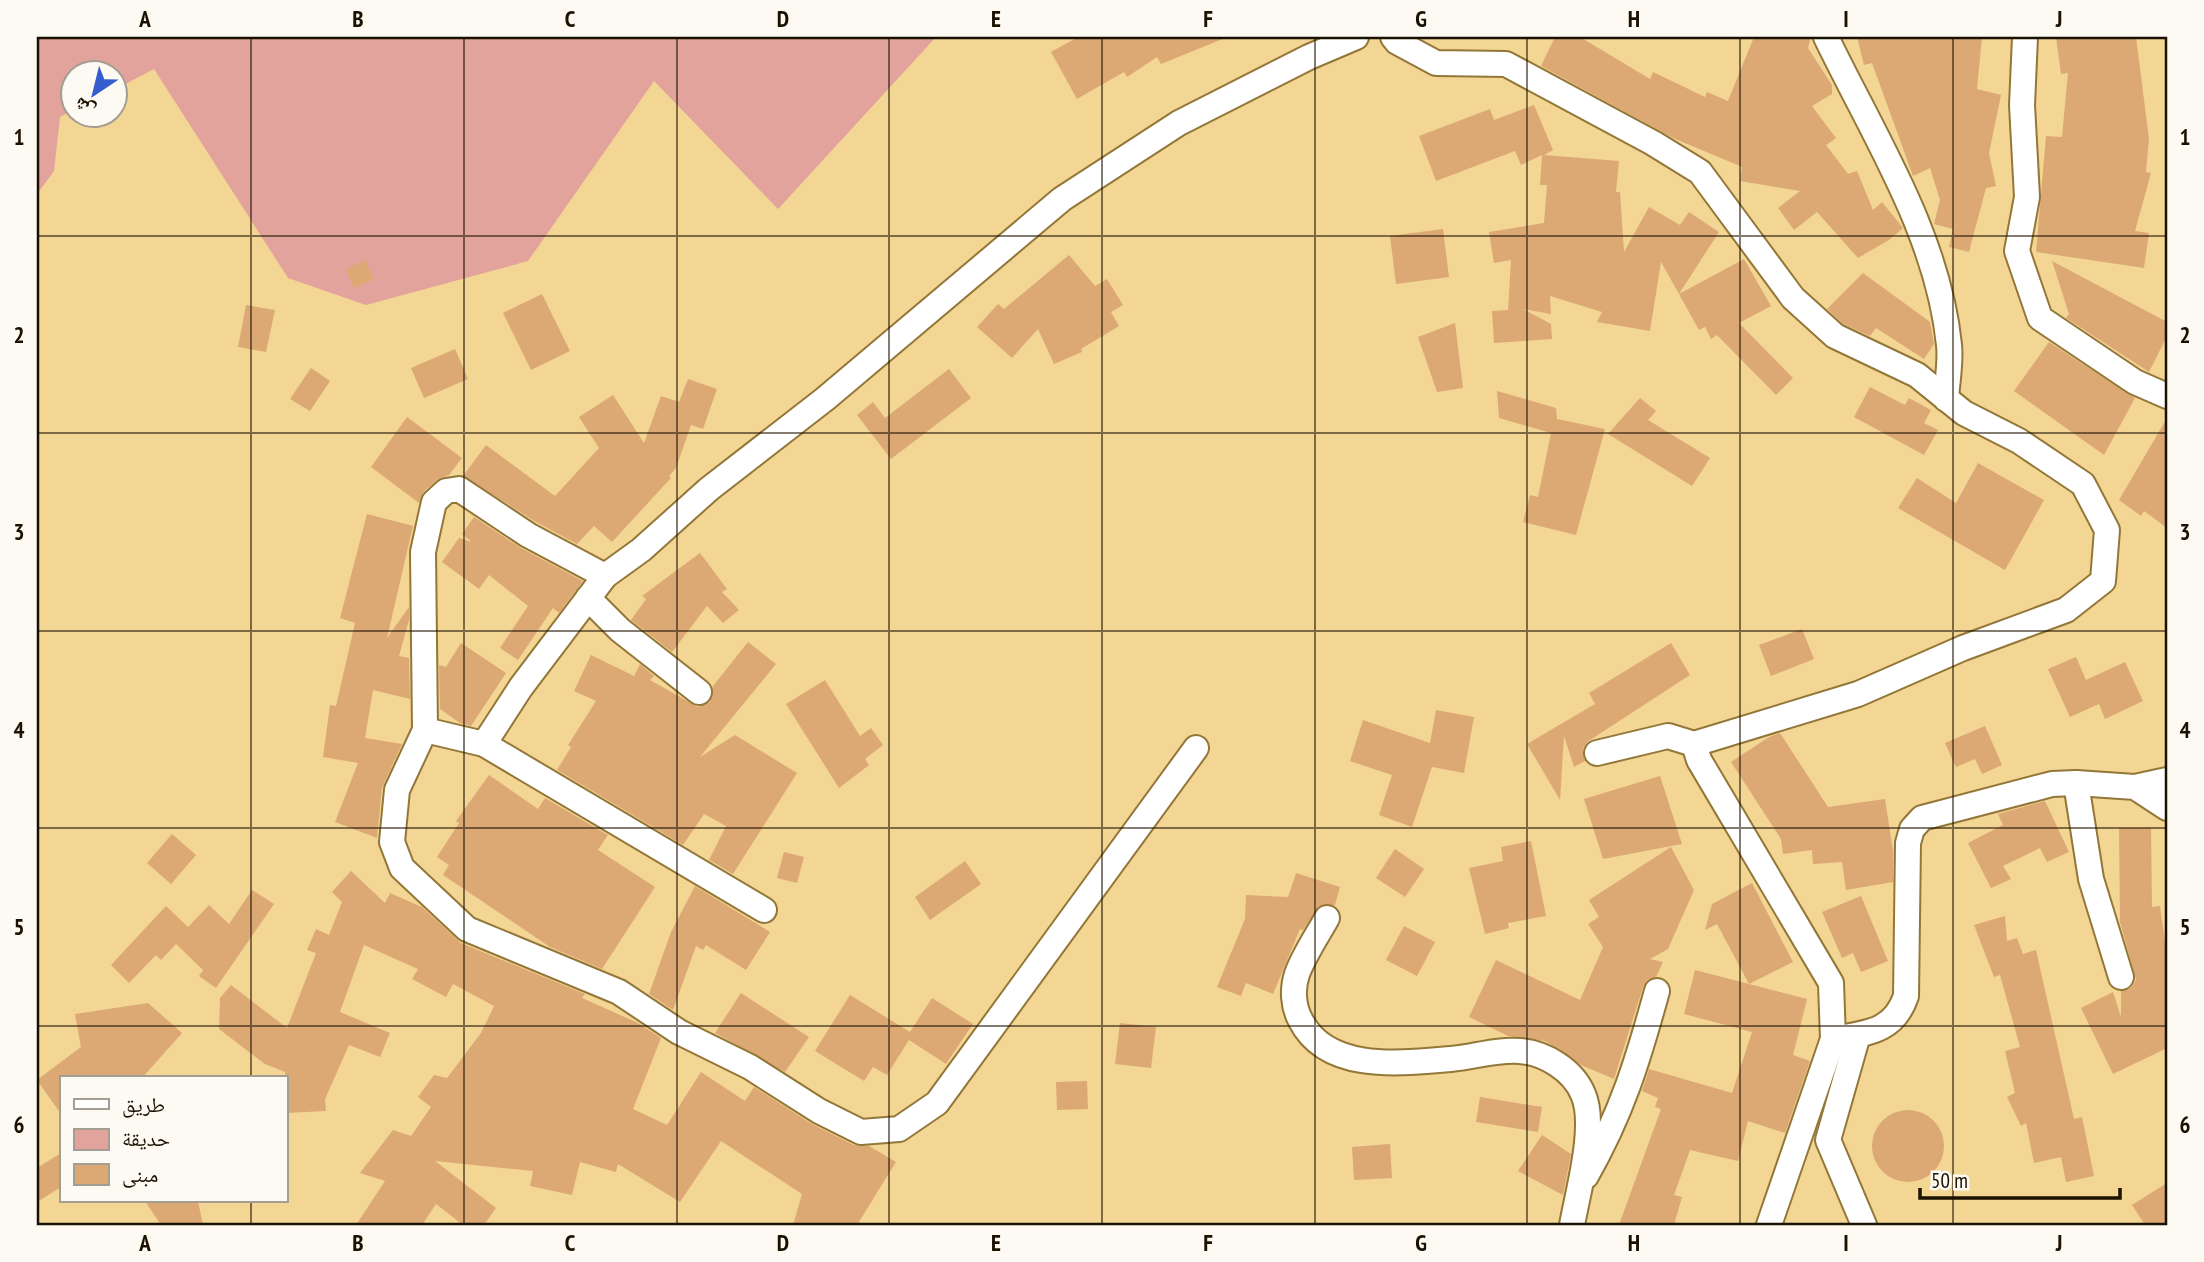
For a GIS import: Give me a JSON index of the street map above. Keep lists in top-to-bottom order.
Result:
{
  "legend": ["طريق", "حديقة", "مبنى"],
  "scale_bar": "50 m",
  "north": "bottom left",
  "grid": {
    "columns": [
      "A",
      "B",
      "C",
      "D",
      "E",
      "F",
      "G",
      "H",
      "I",
      "J"
    ],
    "rows": [
      "1",
      "2",
      "3",
      "4",
      "5",
      "6"
    ]
  }
}
